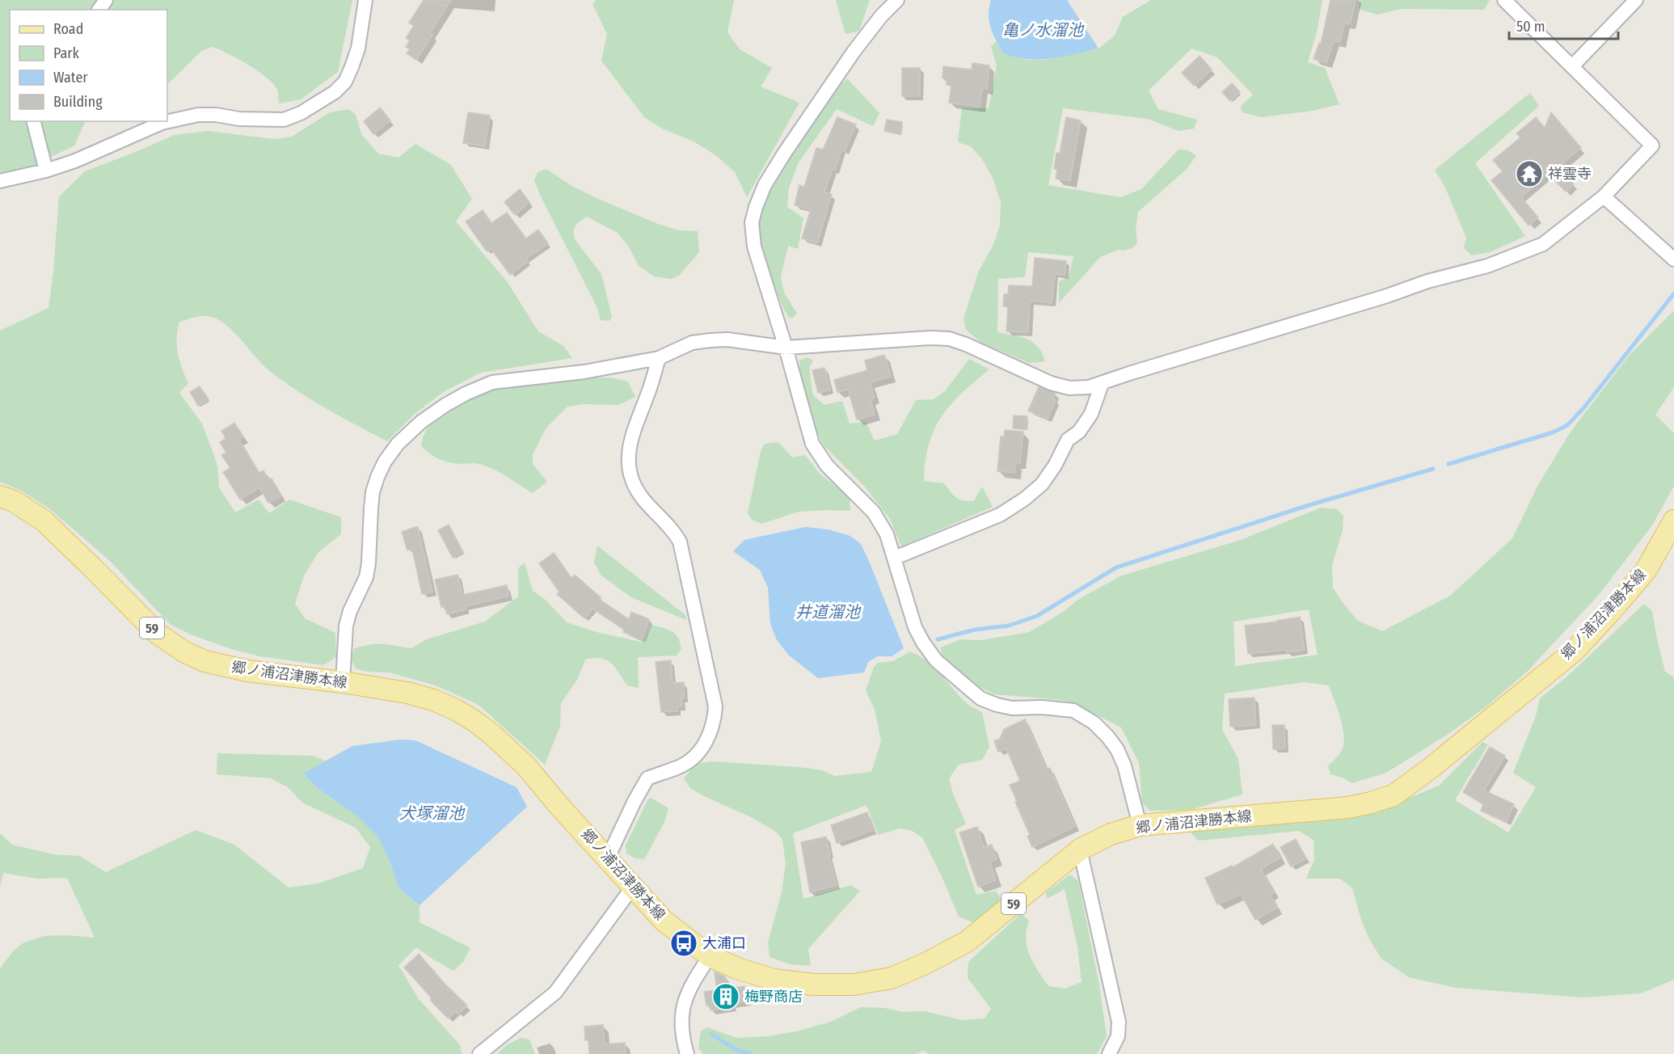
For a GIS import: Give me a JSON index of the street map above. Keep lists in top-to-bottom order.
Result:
{
  "streets": {
    "main road": ["郷ノ浦沼津勝本線", "59"]
  },
  "water": ["亀ノ水溜池", "井道溜池", "犬塚溜池"],
  "places": {
    "temple": ["祥雲寺"],
    "bus stop": ["大浦口"],
    "building": ["梅野商店"]
  },
  "legend": [
    "Road",
    "Park",
    "Water",
    "Building"
  ],
  "scale_bar": "50 m"
}
